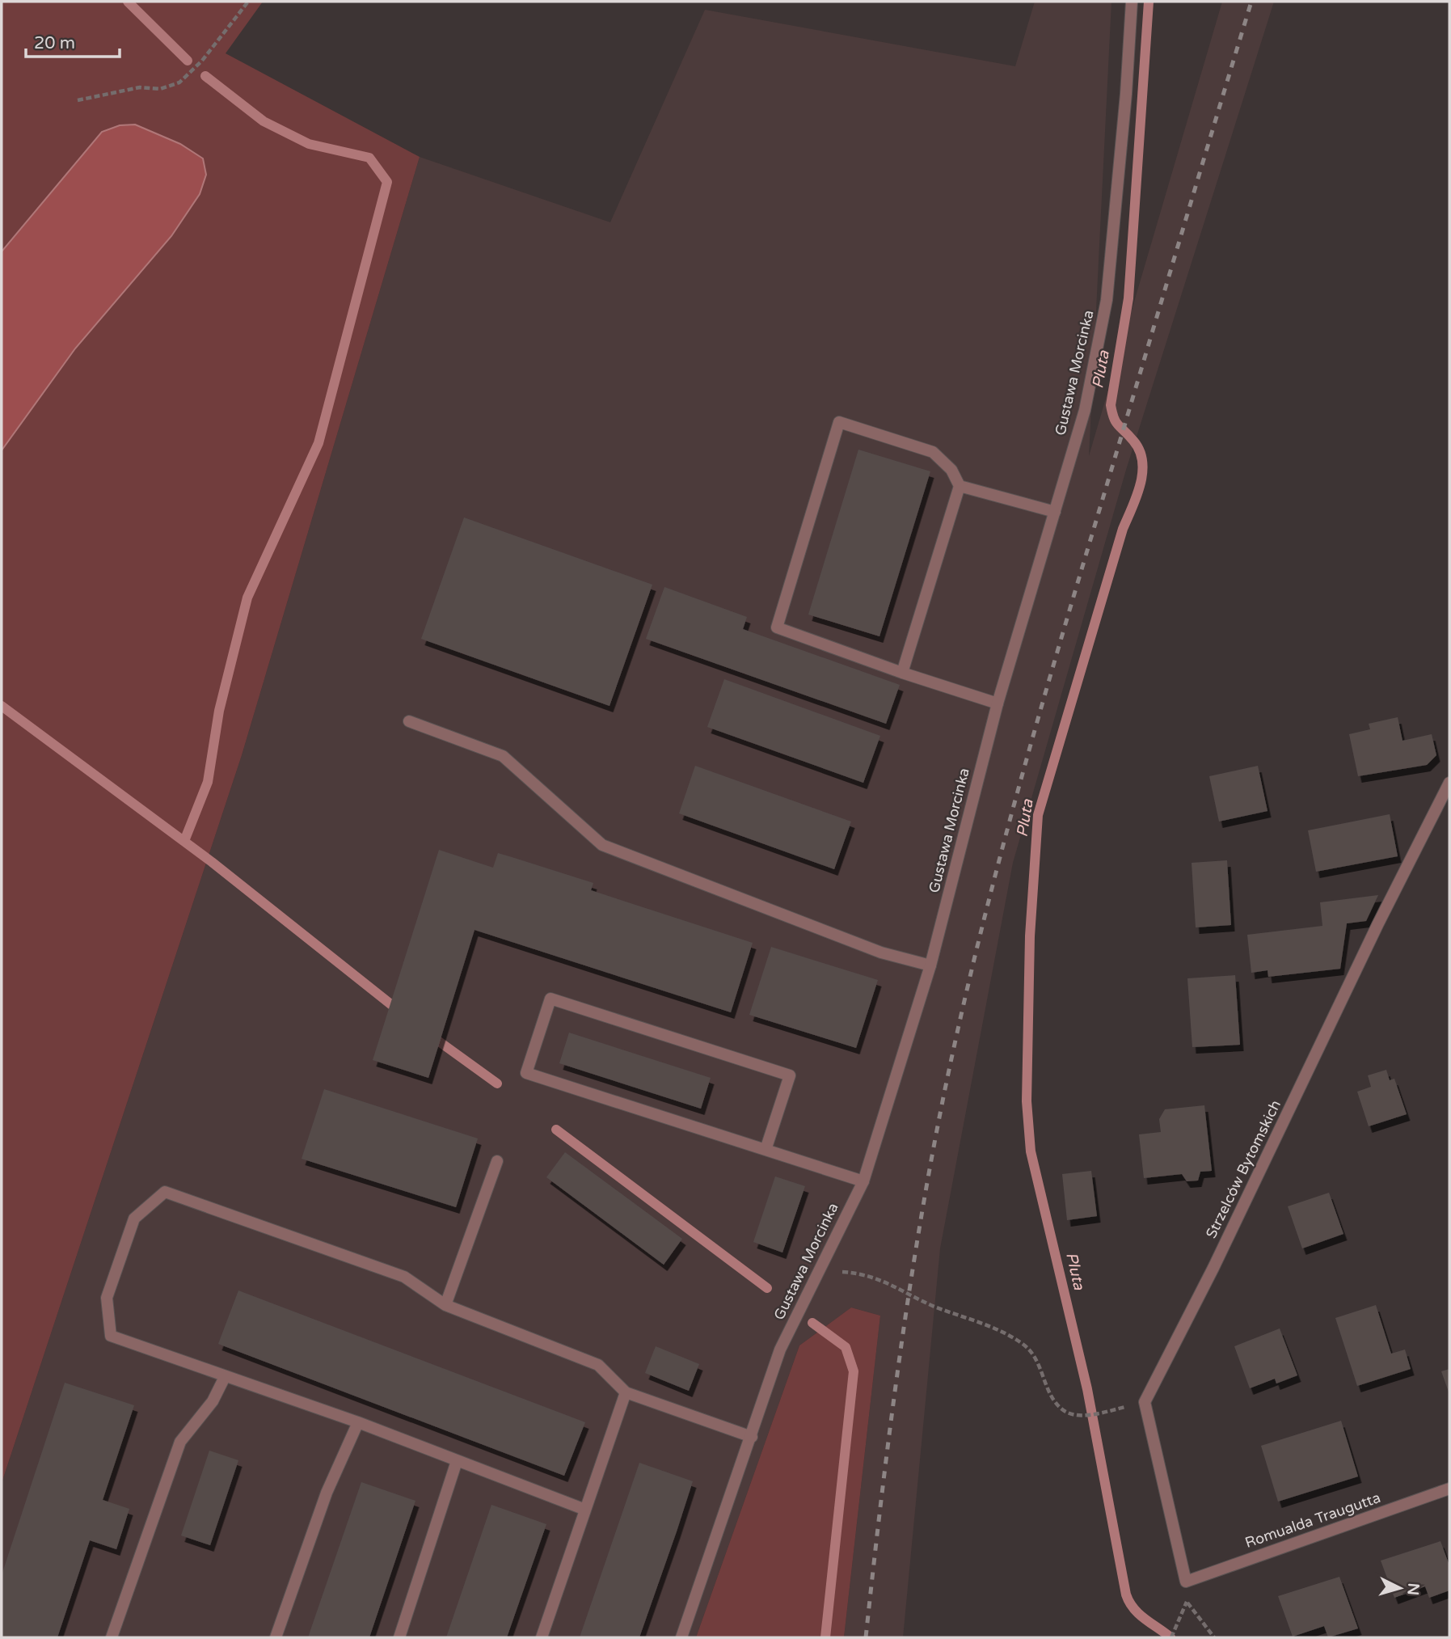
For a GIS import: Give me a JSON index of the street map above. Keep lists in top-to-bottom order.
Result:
{
  "streets": {
    "street": ["Gustawa Morcinka", "Strzelców Bytomskich", "Romualda Traugutta"]
  },
  "crossings": [
    ["Strzelców Bytomskich", "Romualda Traugutta"]
  ],
  "water": ["Pluta"],
  "scale_bar": "20 m",
  "north": "right"
}
